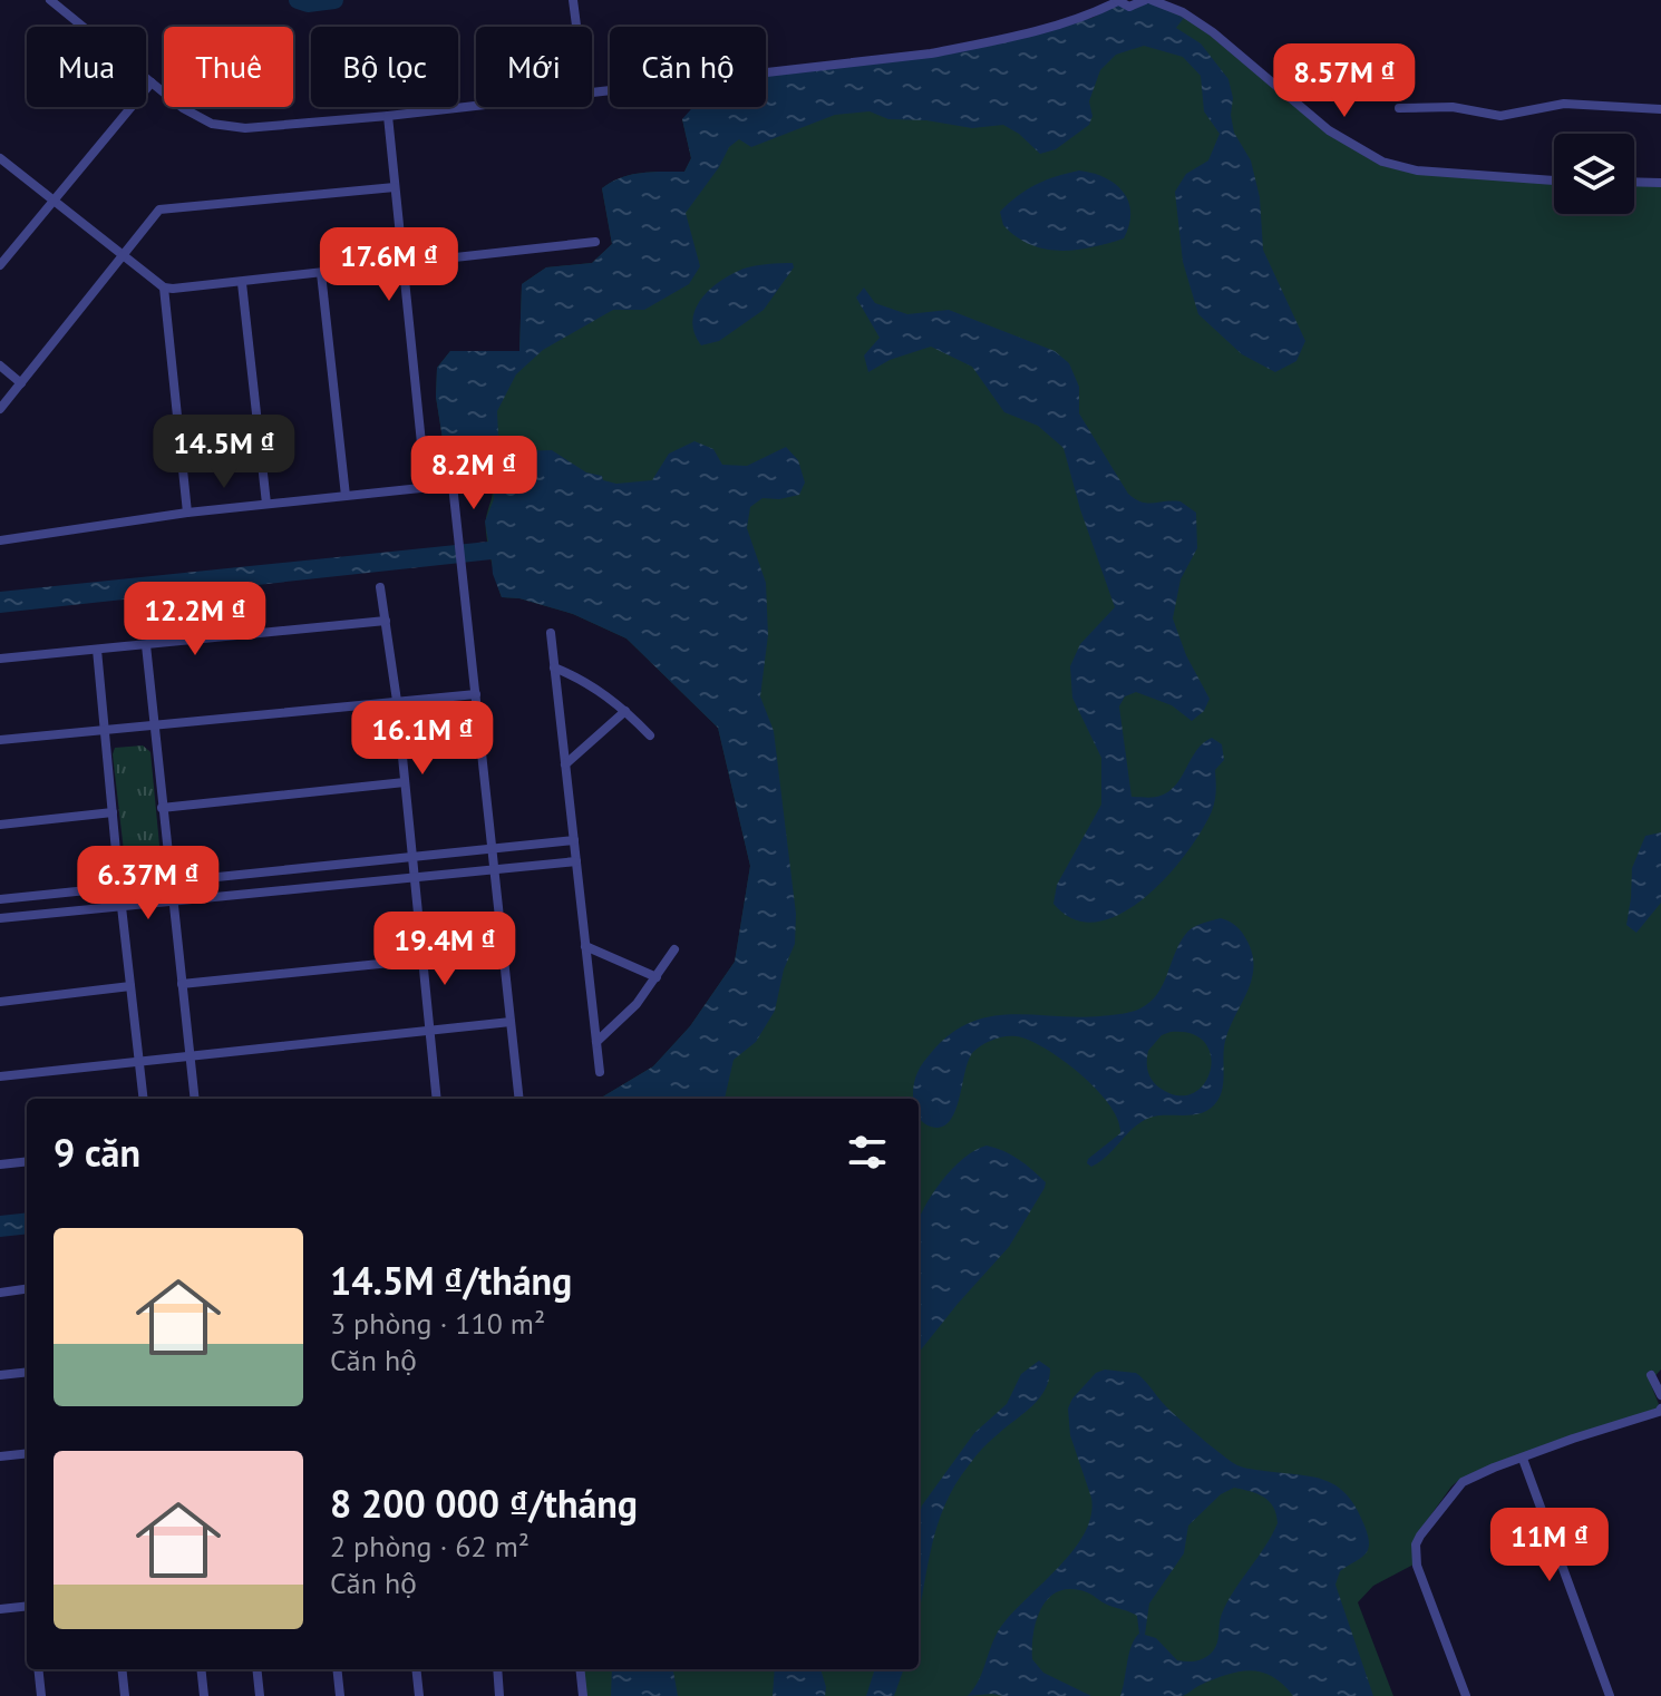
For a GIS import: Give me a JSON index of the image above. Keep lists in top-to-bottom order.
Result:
{
  "page": {
    "chip": [
      "Mua",
      "Thuê",
      "Bộ lọc",
      "Mới",
      "Căn hộ"
    ],
    "price": [
      "8.57M ₫",
      "17.6M ₫",
      "14.5M ₫",
      "8.2M ₫",
      "12.2M ₫",
      "16.1M ₫",
      "6.37M ₫",
      "19.4M ₫",
      "11M ₫"
    ],
    "heading": "9 căn",
    "list": [
      {
        "name": "14.5M ₫/tháng",
        "note": "3 phòng · 110 m² · Căn hộ"
      },
      {
        "name": "8 200 000 ₫/tháng",
        "note": "2 phòng · 62 m² · Căn hộ"
      }
    ]
  }
}
